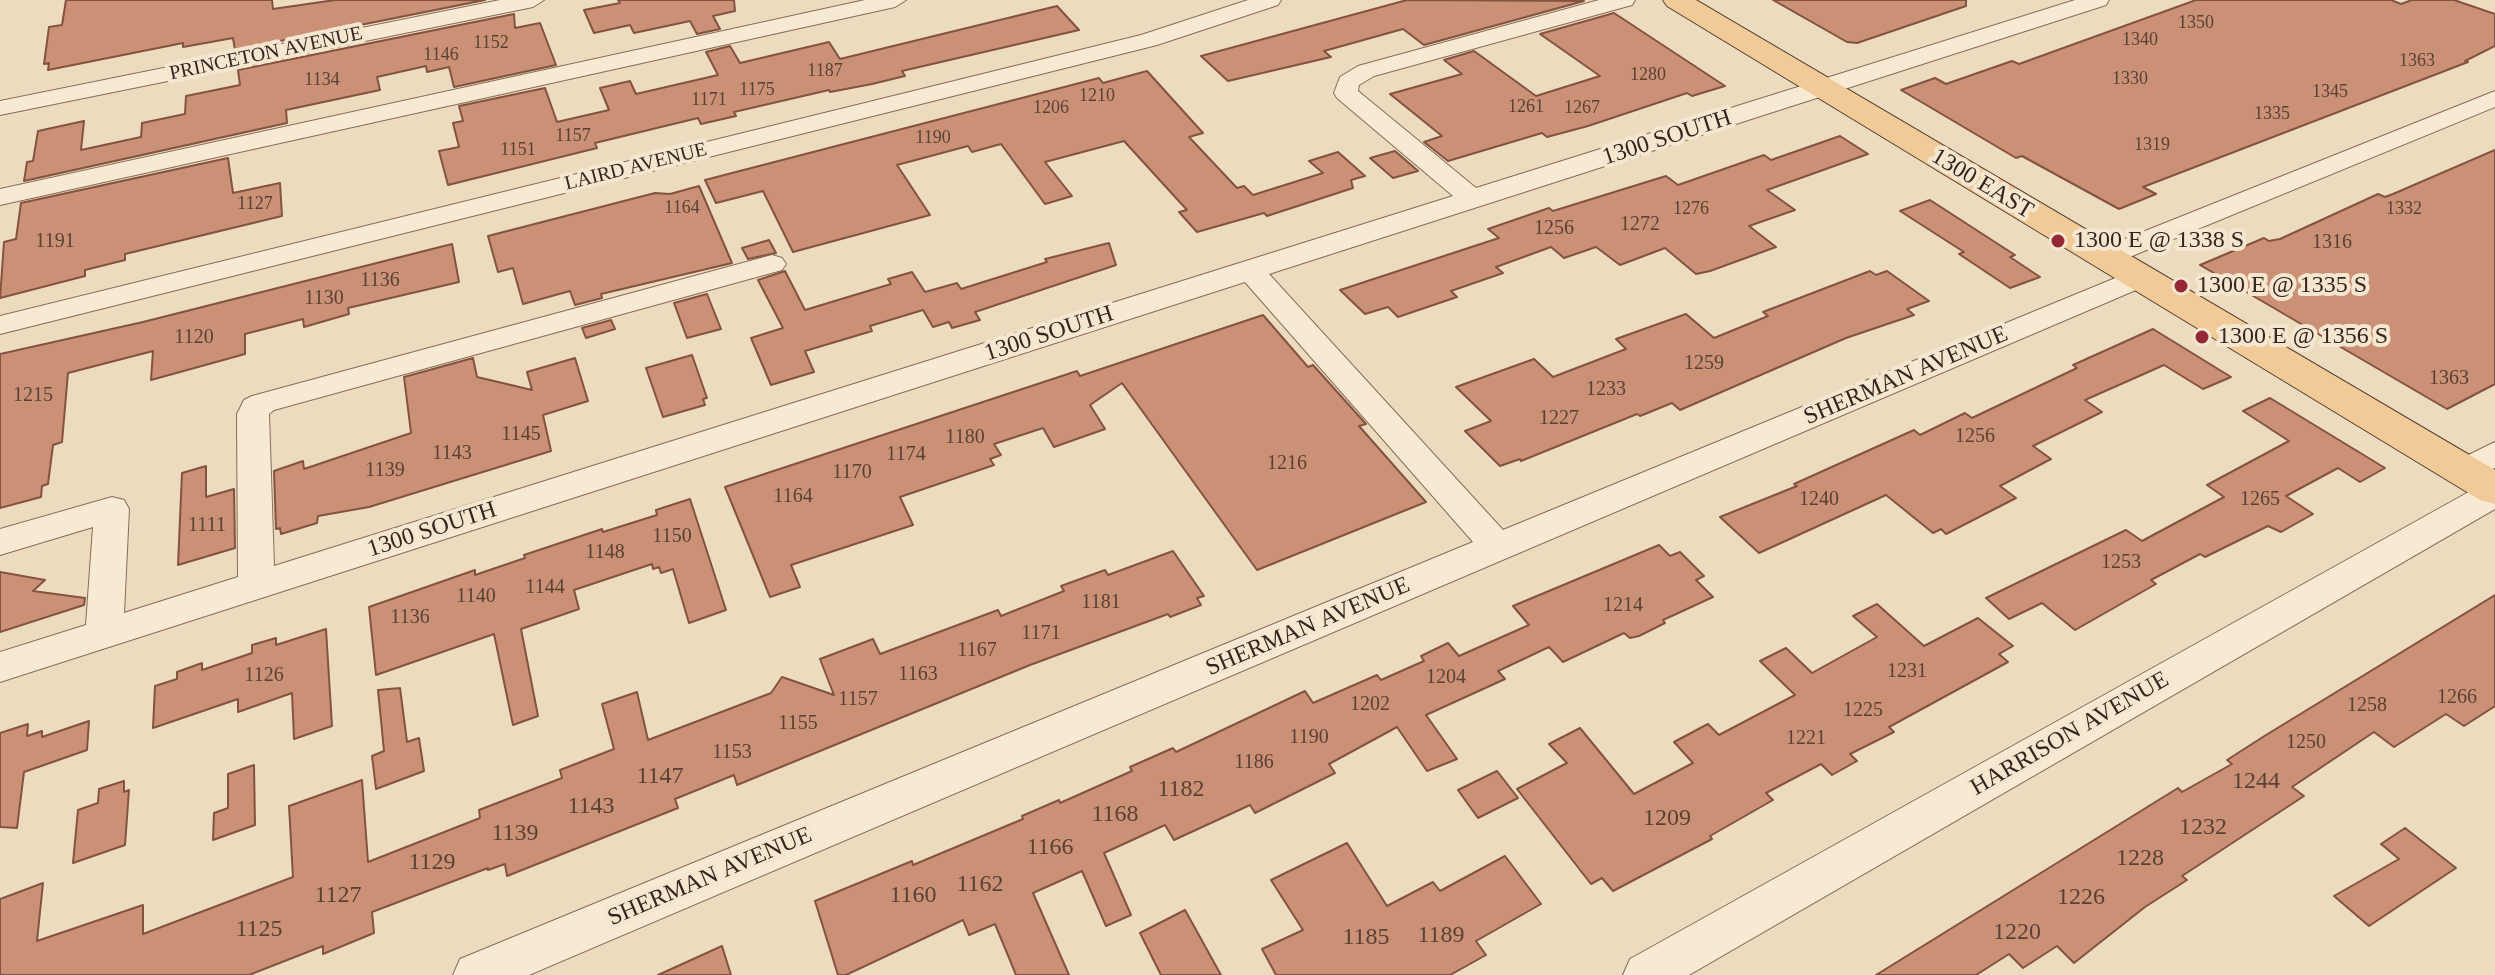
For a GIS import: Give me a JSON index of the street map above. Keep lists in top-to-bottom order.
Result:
{
  "streets": {
    "main road": ["1300 EAST"],
    "street": [
      "PRINCETON AVENUE",
      "1300 SOUTH",
      "LAIRD AVENUE",
      "SHERMAN AVENUE",
      "HARRISON AVENUE"
    ]
  },
  "crossings": [
    ["1300 SOUTH", "1300 EAST"],
    ["1300 EAST", "SHERMAN AVENUE"],
    ["1300 EAST", "HARRISON AVENUE"]
  ],
  "places": ["1300 E @ 1338 S", "1300 E @ 1335 S", "1300 E @ 1356 S"],
  "house_numbers": [
    "1350",
    "1340",
    "1152",
    "1146",
    "1363",
    "1187",
    "1280",
    "1330",
    "1134",
    "1175",
    "1345",
    "1210",
    "1171",
    "1261",
    "1206",
    "1267",
    "1335",
    "1157",
    "1190",
    "1319",
    "1151",
    "1127",
    "1164",
    "1276",
    "1332",
    "1272",
    "1256",
    "1191",
    "1316",
    "1136",
    "1130",
    "1120",
    "1259",
    "1363",
    "1233",
    "1215",
    "1227",
    "1145",
    "1256",
    "1180",
    "1143",
    "1174",
    "1216",
    "1139",
    "1170",
    "1164",
    "1240",
    "1265",
    "1111",
    "1150",
    "1148",
    "1253",
    "1144",
    "1140",
    "1181",
    "1214",
    "1136",
    "1171",
    "1167",
    "1231",
    "1163",
    "1126",
    "1204",
    "1266",
    "1157",
    "1202",
    "1258",
    "1225",
    "1155",
    "1190",
    "1221",
    "1250",
    "1153",
    "1186",
    "1147",
    "1244",
    "1182",
    "1143",
    "1168",
    "1209",
    "1232",
    "1139",
    "1166",
    "1228",
    "1129",
    "1162",
    "1127",
    "1160",
    "1226",
    "1125",
    "1220",
    "1189",
    "1185"
  ]
}
